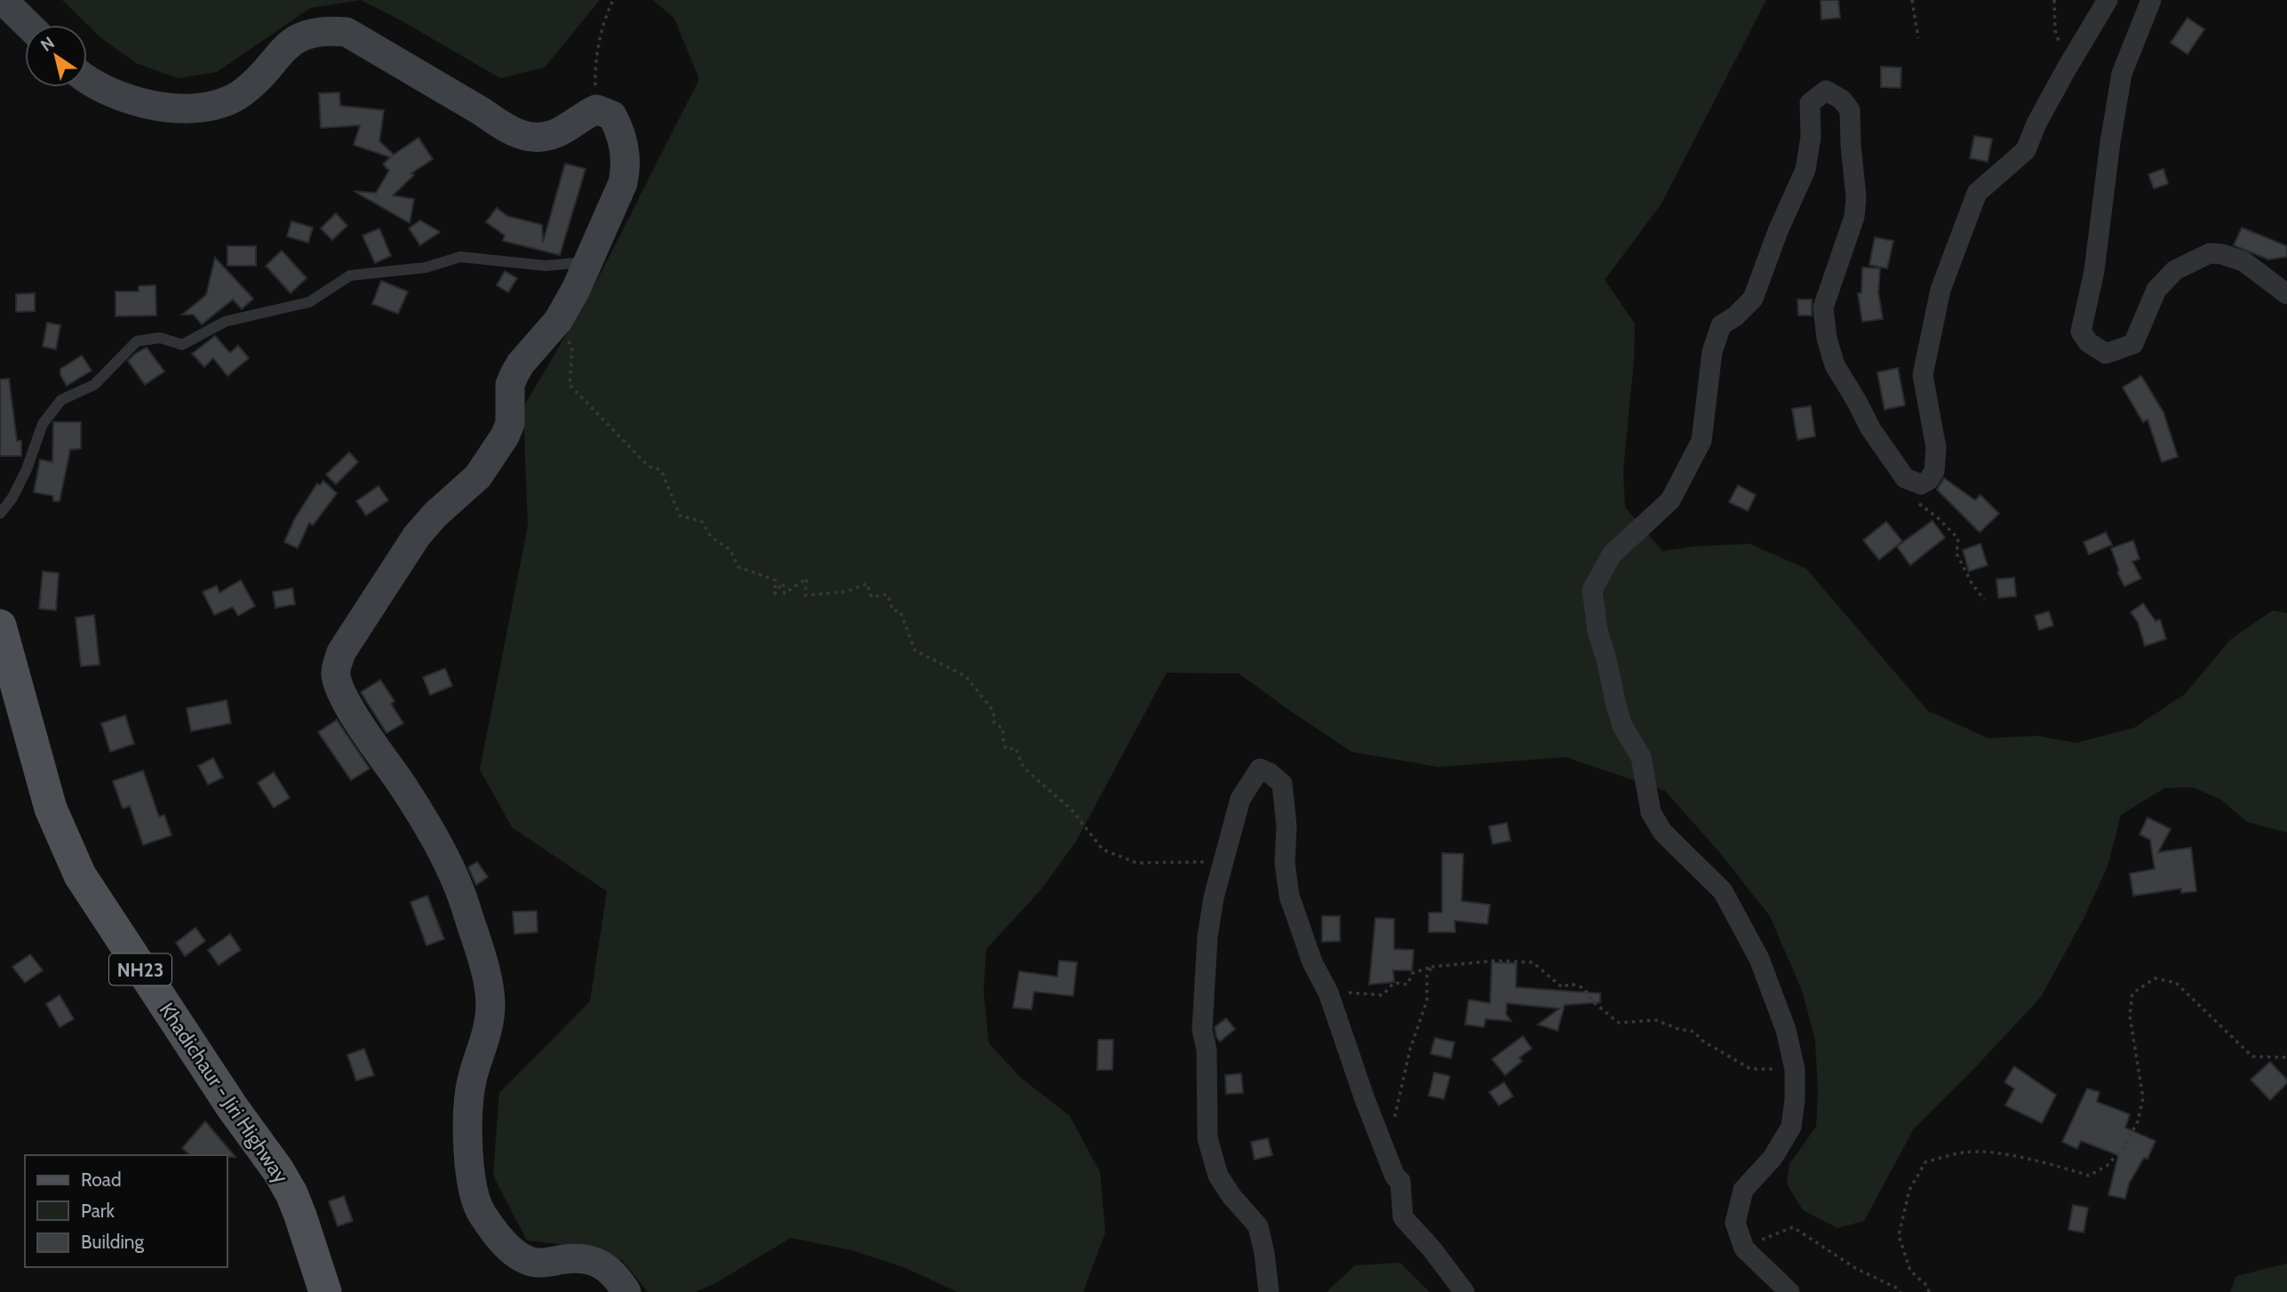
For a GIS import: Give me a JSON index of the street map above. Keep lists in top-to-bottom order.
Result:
{
  "streets": {
    "main road": ["NH23", "Khadichaur - Jiri Highway"]
  },
  "legend": ["Road", "Park", "Building"],
  "north": "top left"
}
